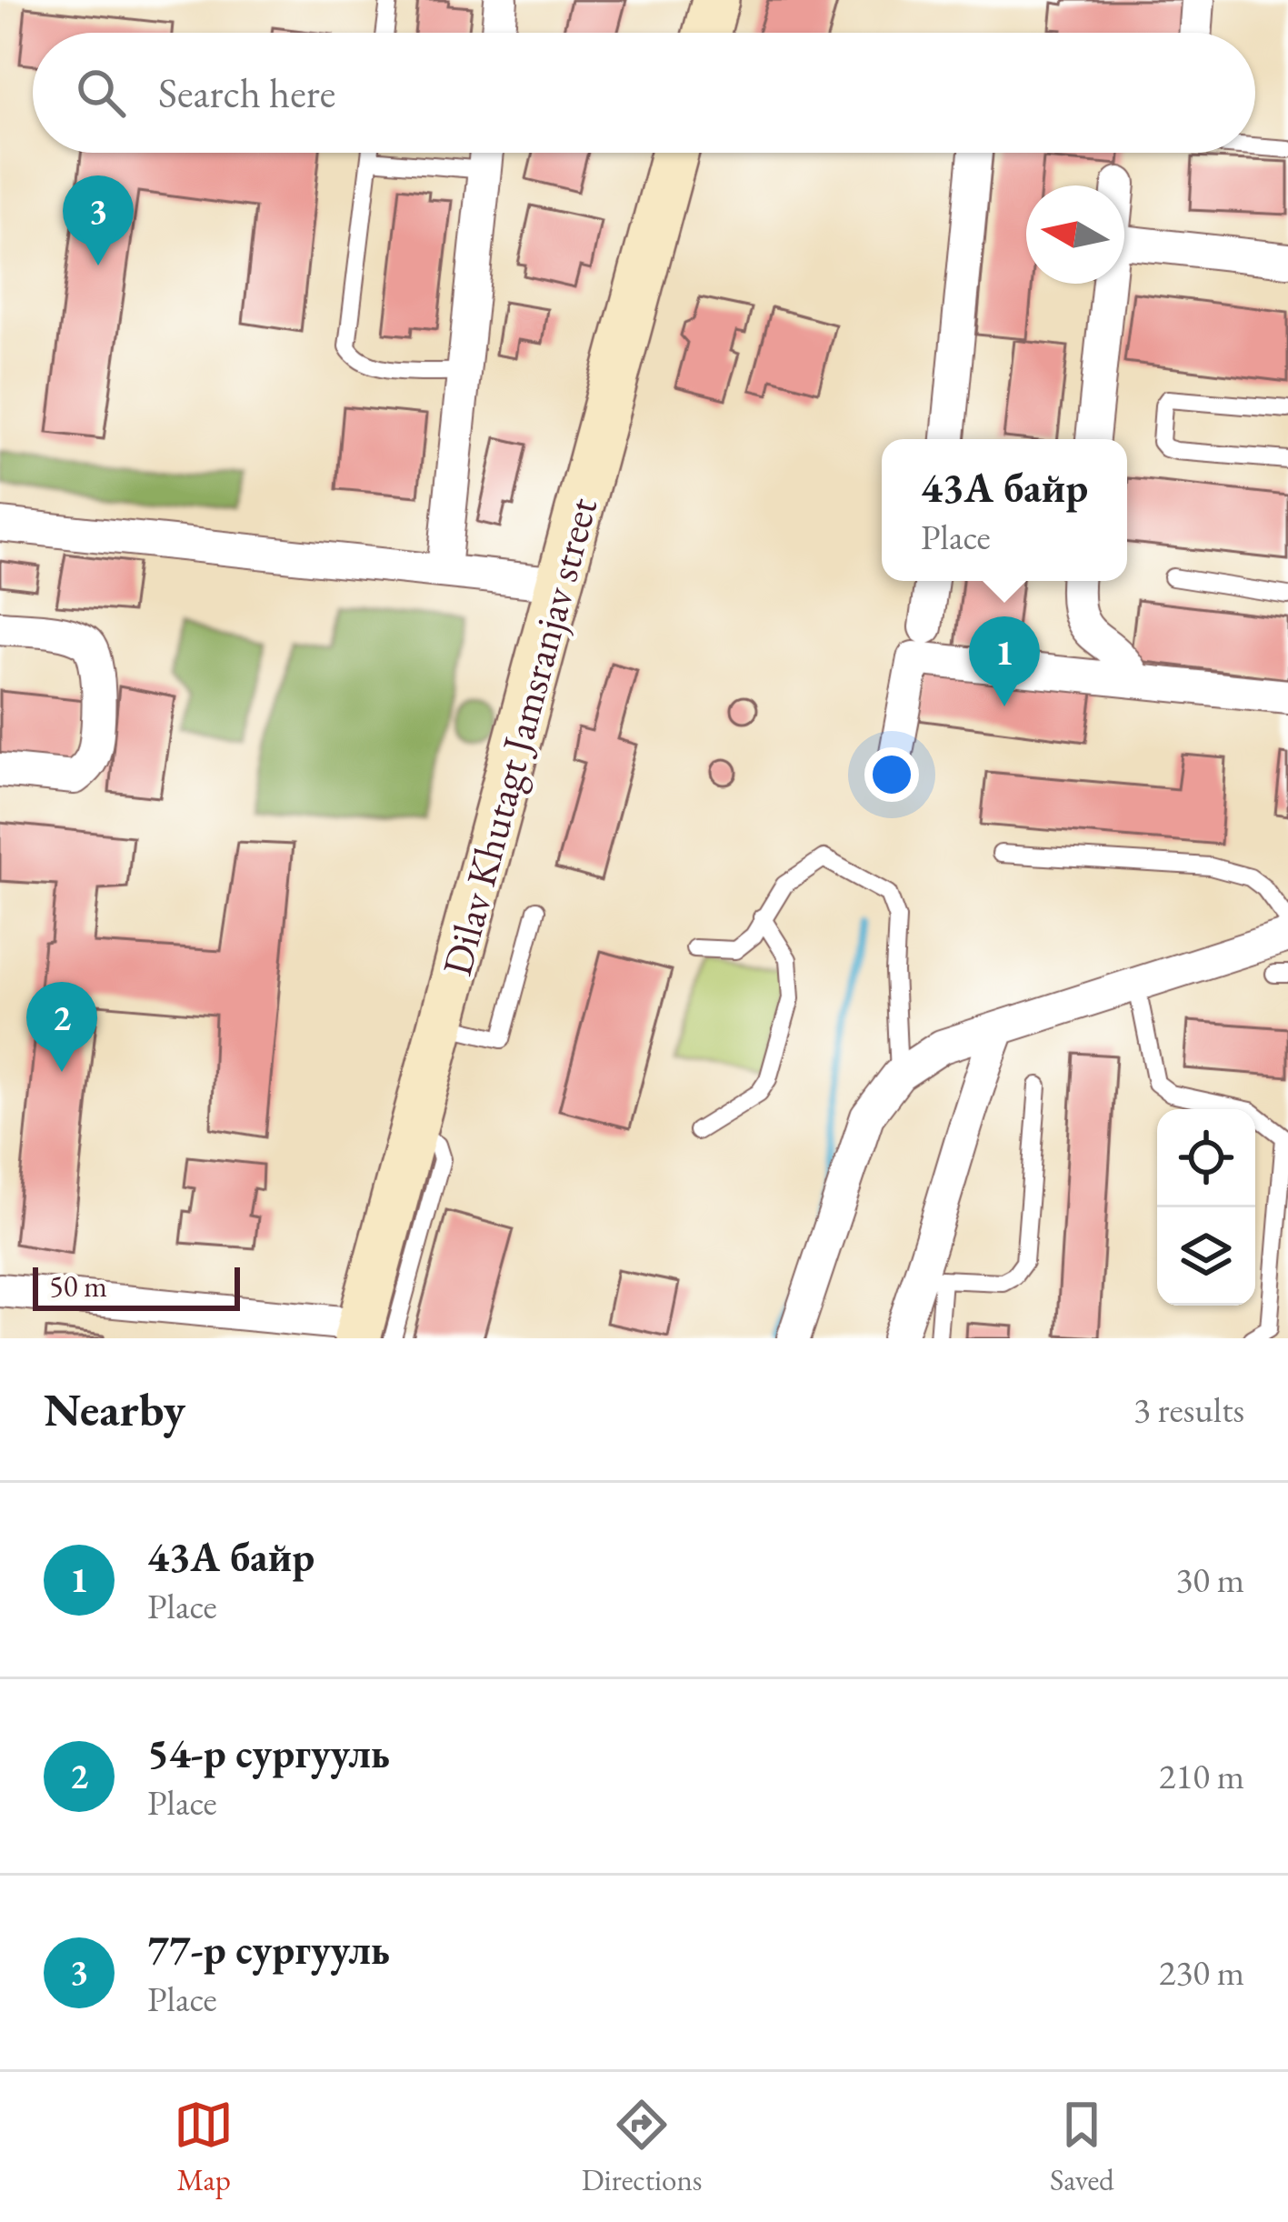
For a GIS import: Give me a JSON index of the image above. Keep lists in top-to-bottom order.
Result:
{
  "streets": {
    "main road": ["Dilav Khutagt Jamsranjav street"]
  },
  "scale_bar": "50 m",
  "north": "left",
  "page": {
    "search": "Search here",
    "pins": ["3", "1", "2"],
    "popup": ["43А байр", "Place"],
    "scale": "50 m",
    "heading": ["Nearby", "3 results"],
    "list": [
      {
        "mark": "1",
        "name": "43А байр",
        "note": "Place",
        "value": "30 m"
      },
      {
        "mark": "2",
        "name": "54-р сургууль",
        "note": "Place",
        "value": "210 m"
      },
      {
        "mark": "3",
        "name": "77-р сургууль",
        "note": "Place",
        "value": "230 m"
      }
    ],
    "nav": ["Map", "Directions", "Saved"]
  }
}
